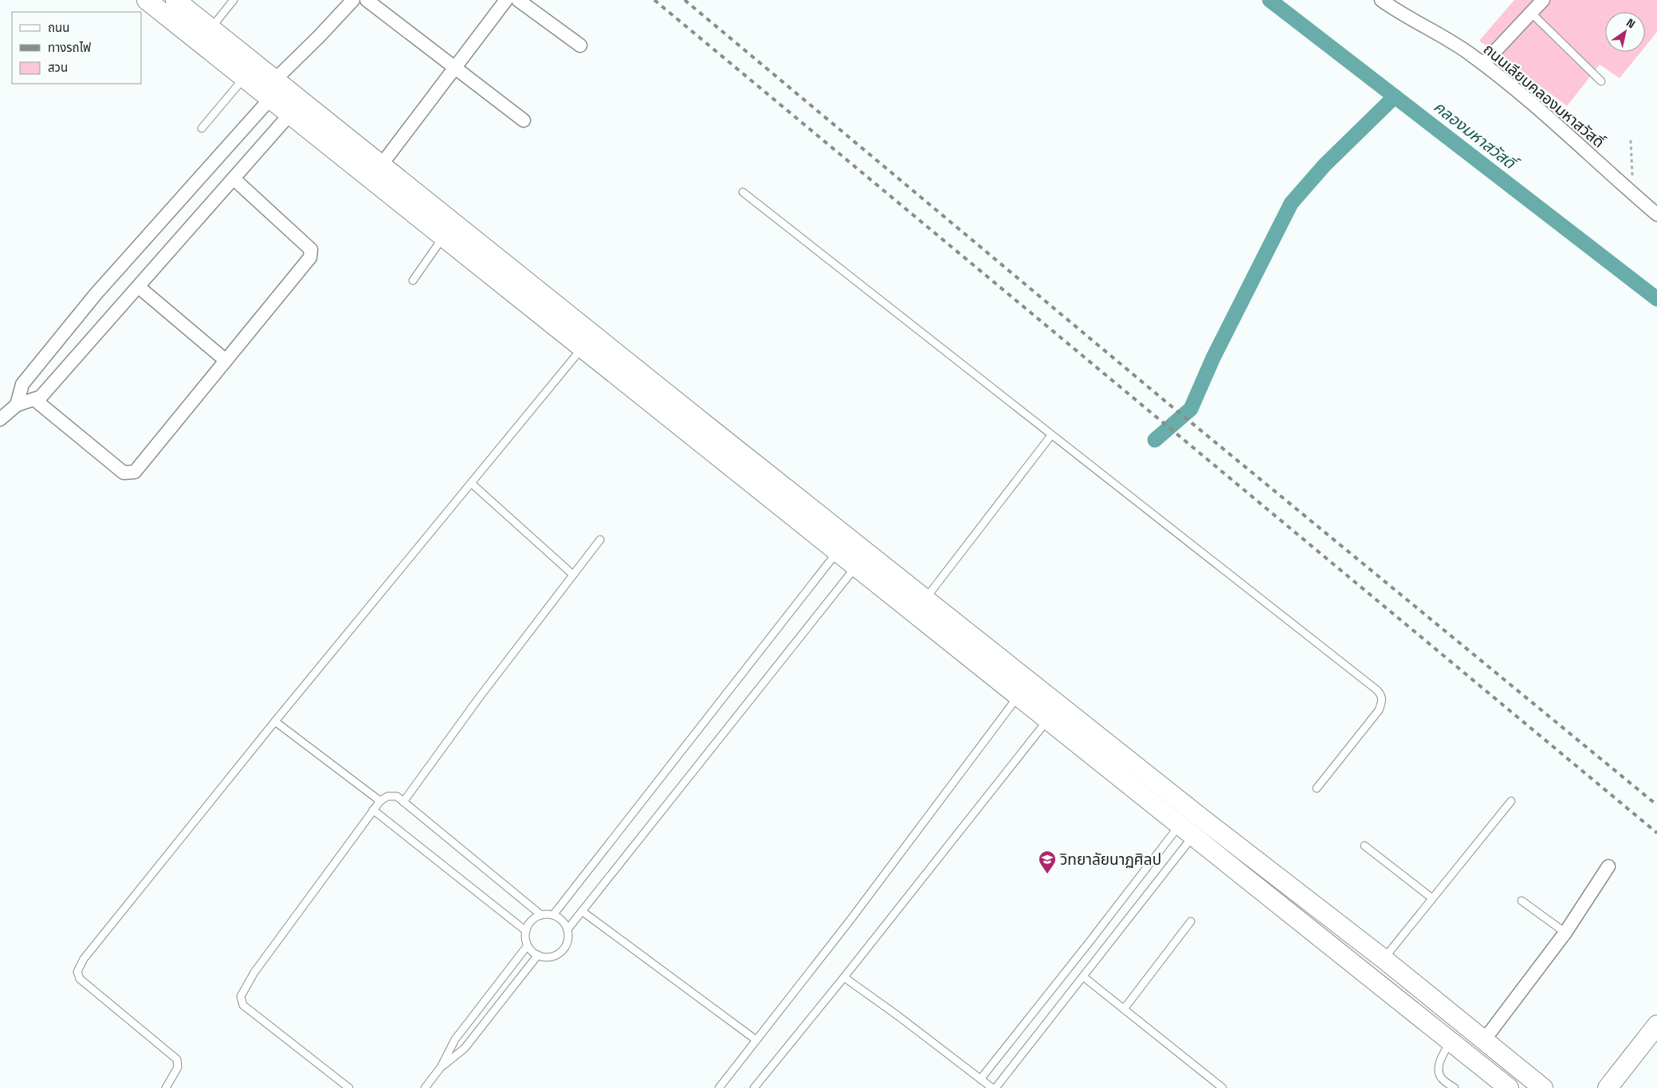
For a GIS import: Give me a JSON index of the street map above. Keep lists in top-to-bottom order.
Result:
{
  "streets": {
    "street": ["ถนนเลียบคลองมหาสวัสดิ์"]
  },
  "water": ["คลองมหาสวัสดิ์"],
  "places": {
    "school or university": ["วิทยาลัยนาฏศิลป"]
  },
  "legend": ["ถนน", "ทางรถไฟ", "สวน"],
  "north": "top right"
}
